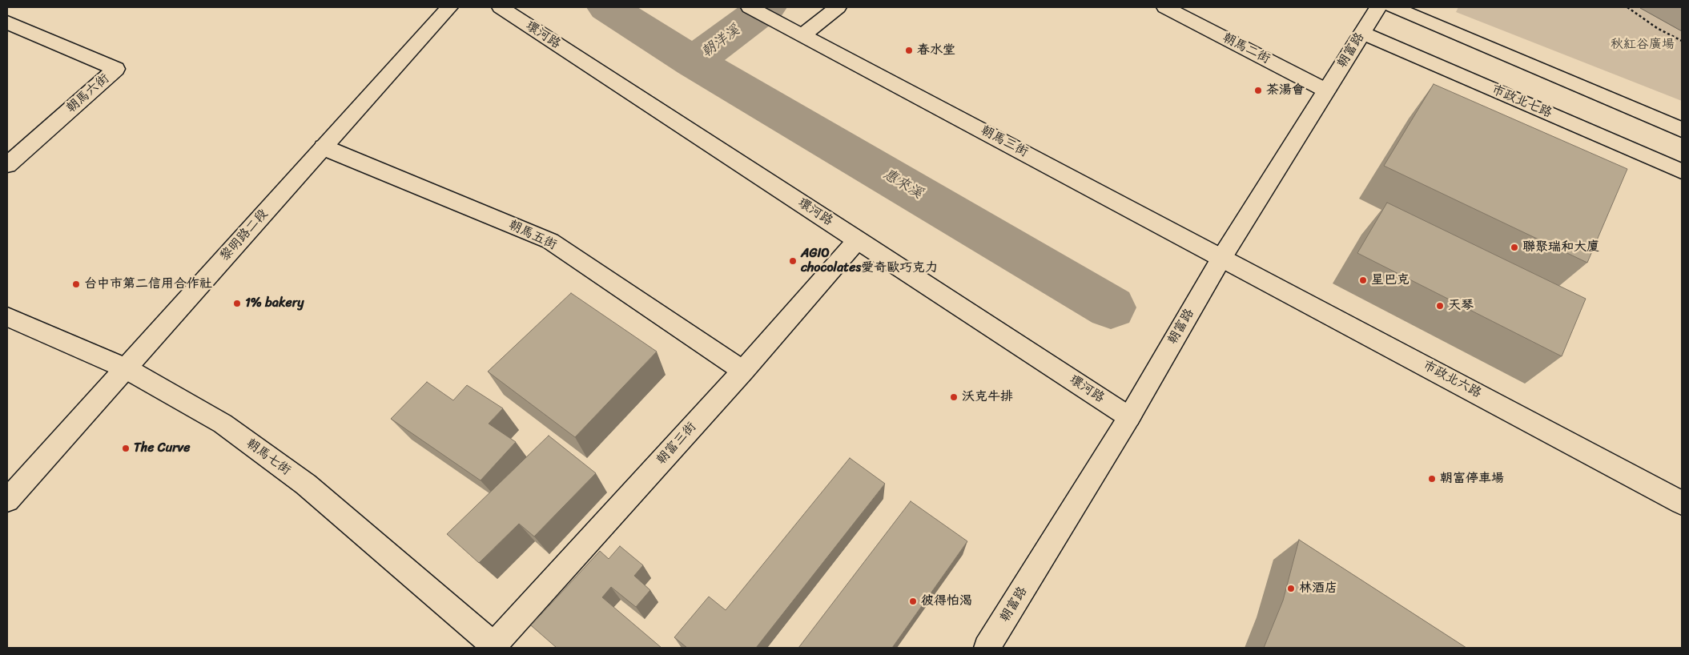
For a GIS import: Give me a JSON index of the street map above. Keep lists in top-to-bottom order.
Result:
{
  "streets": {
    "street": [
      "環河路",
      "朝馬二街",
      "朝富路",
      "朝馬六街",
      "市政北七路",
      "朝馬三街",
      "黎明路二段",
      "朝馬五街",
      "市政北六路",
      "朝富三街",
      "朝馬七街"
    ]
  },
  "crossings": [
    ["環河路", "朝富路"],
    ["環河路", "朝富三街"],
    ["朝馬二街", "朝富路"],
    ["朝富路", "市政北七路"],
    ["朝富路", "朝馬三街"],
    ["朝富路", "市政北六路"],
    ["朝馬三街", "市政北六路"],
    ["黎明路二段", "朝馬五街"],
    ["黎明路二段", "朝馬七街"],
    ["朝馬五街", "朝富三街"],
    ["朝富三街", "朝馬七街"]
  ],
  "water": ["朝洋溪", "惠來溪"],
  "parks": ["秋紅谷廣場"],
  "places": [
    "春水堂",
    "茶湯會",
    "聯聚瑞和大廈",
    "AGIO chocolates愛奇歐巧克力",
    "星巴克",
    "台中市第二信用合作社",
    "1% bakery",
    "天琴",
    "沃克牛排",
    "The Curve",
    "朝富停車場",
    "林酒店",
    "彼得怕渴"
  ]
}
